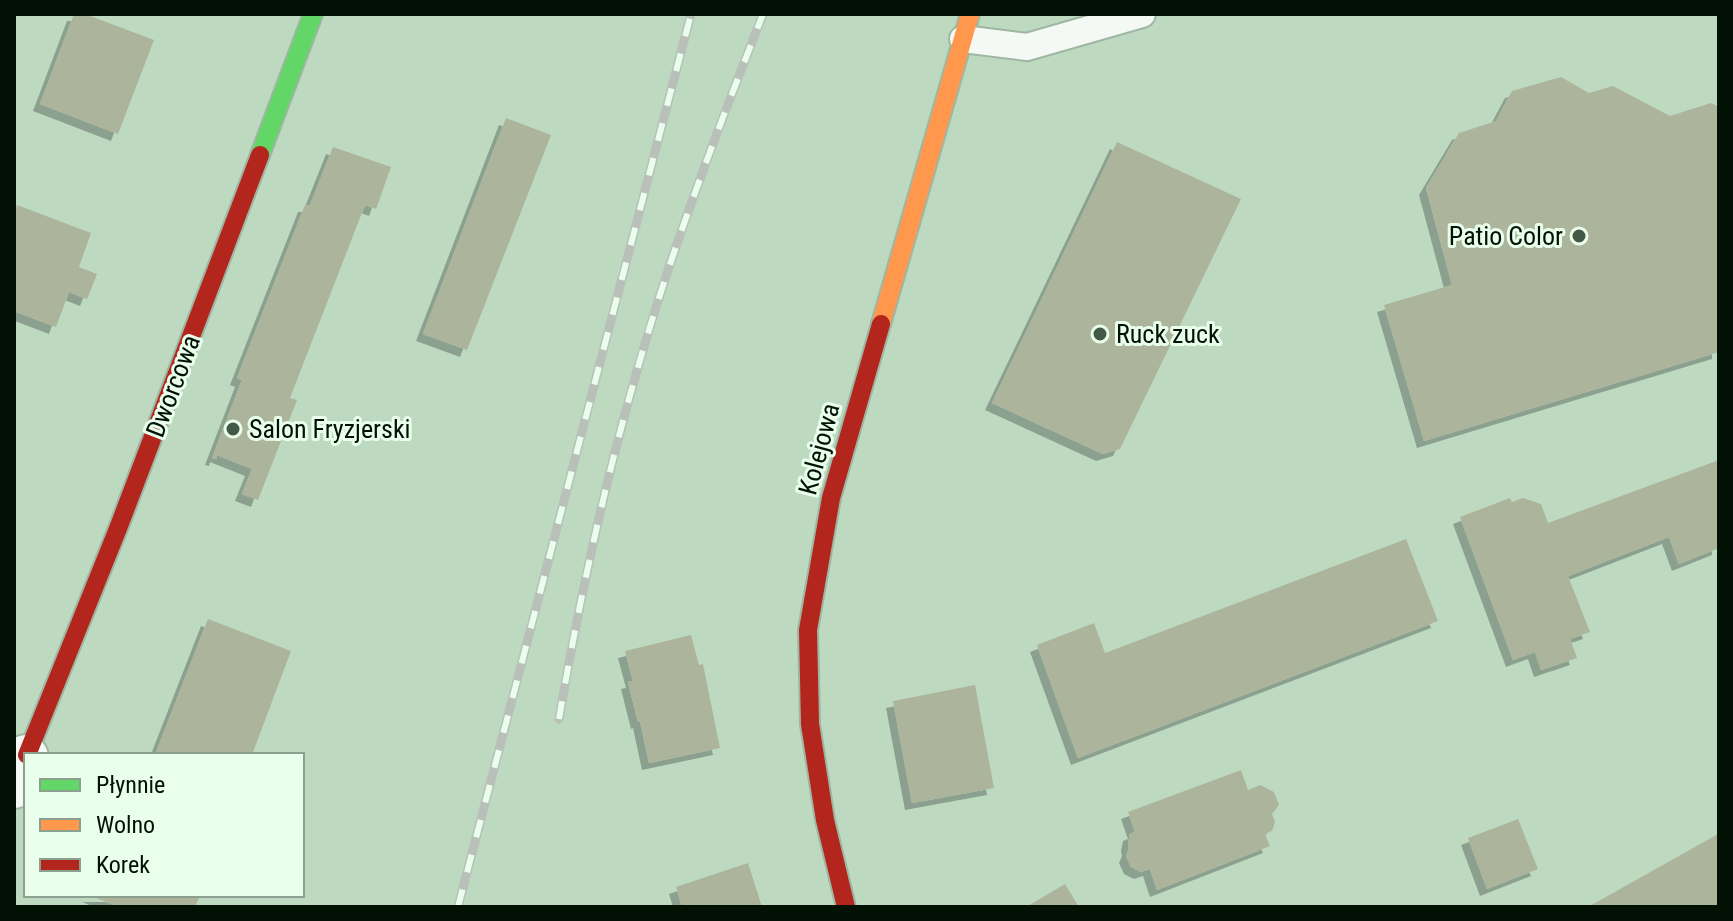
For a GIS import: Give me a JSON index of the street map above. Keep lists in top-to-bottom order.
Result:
{
  "streets": {
    "street": ["Dworcowa", "Kolejowa"]
  },
  "places": ["Patio Color", "Ruck zuck", "Salon Fryzjerski"],
  "legend": ["Płynnie", "Wolno", "Korek"]
}
